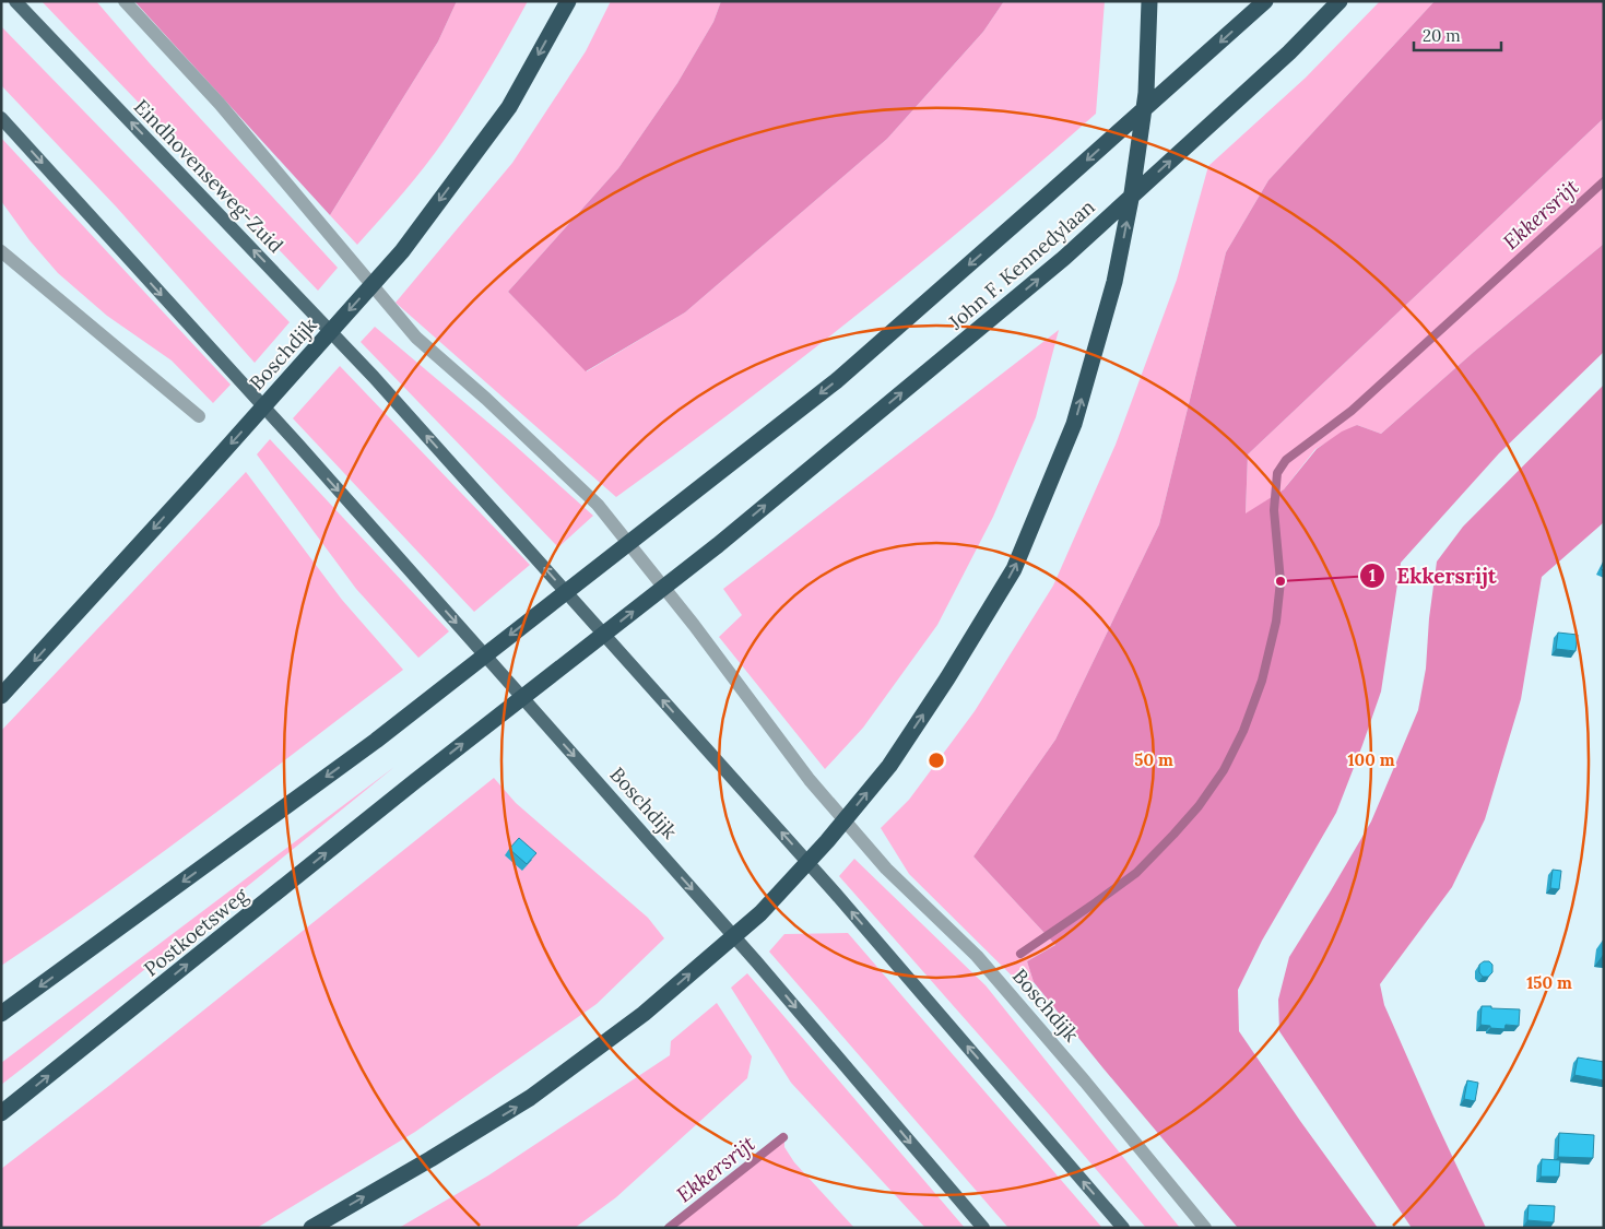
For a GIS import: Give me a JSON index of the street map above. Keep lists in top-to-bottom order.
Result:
{
  "streets": {
    "highway": ["John F. Kennedylaan", "Boschdijk", "Postkoetsweg"],
    "main road": ["Eindhovenseweg-Zuid"]
  },
  "crossings": [
    ["John F. Kennedylaan", "Postkoetsweg"]
  ],
  "one_way": ["Eindhovenseweg-Zuid", "Postkoetsweg"],
  "water": ["Ekkersrijt"],
  "places": ["Ekkersrijt"],
  "scale_bar": "20 m",
  "rings": ["50 m", "100 m", "150 m"]
}
